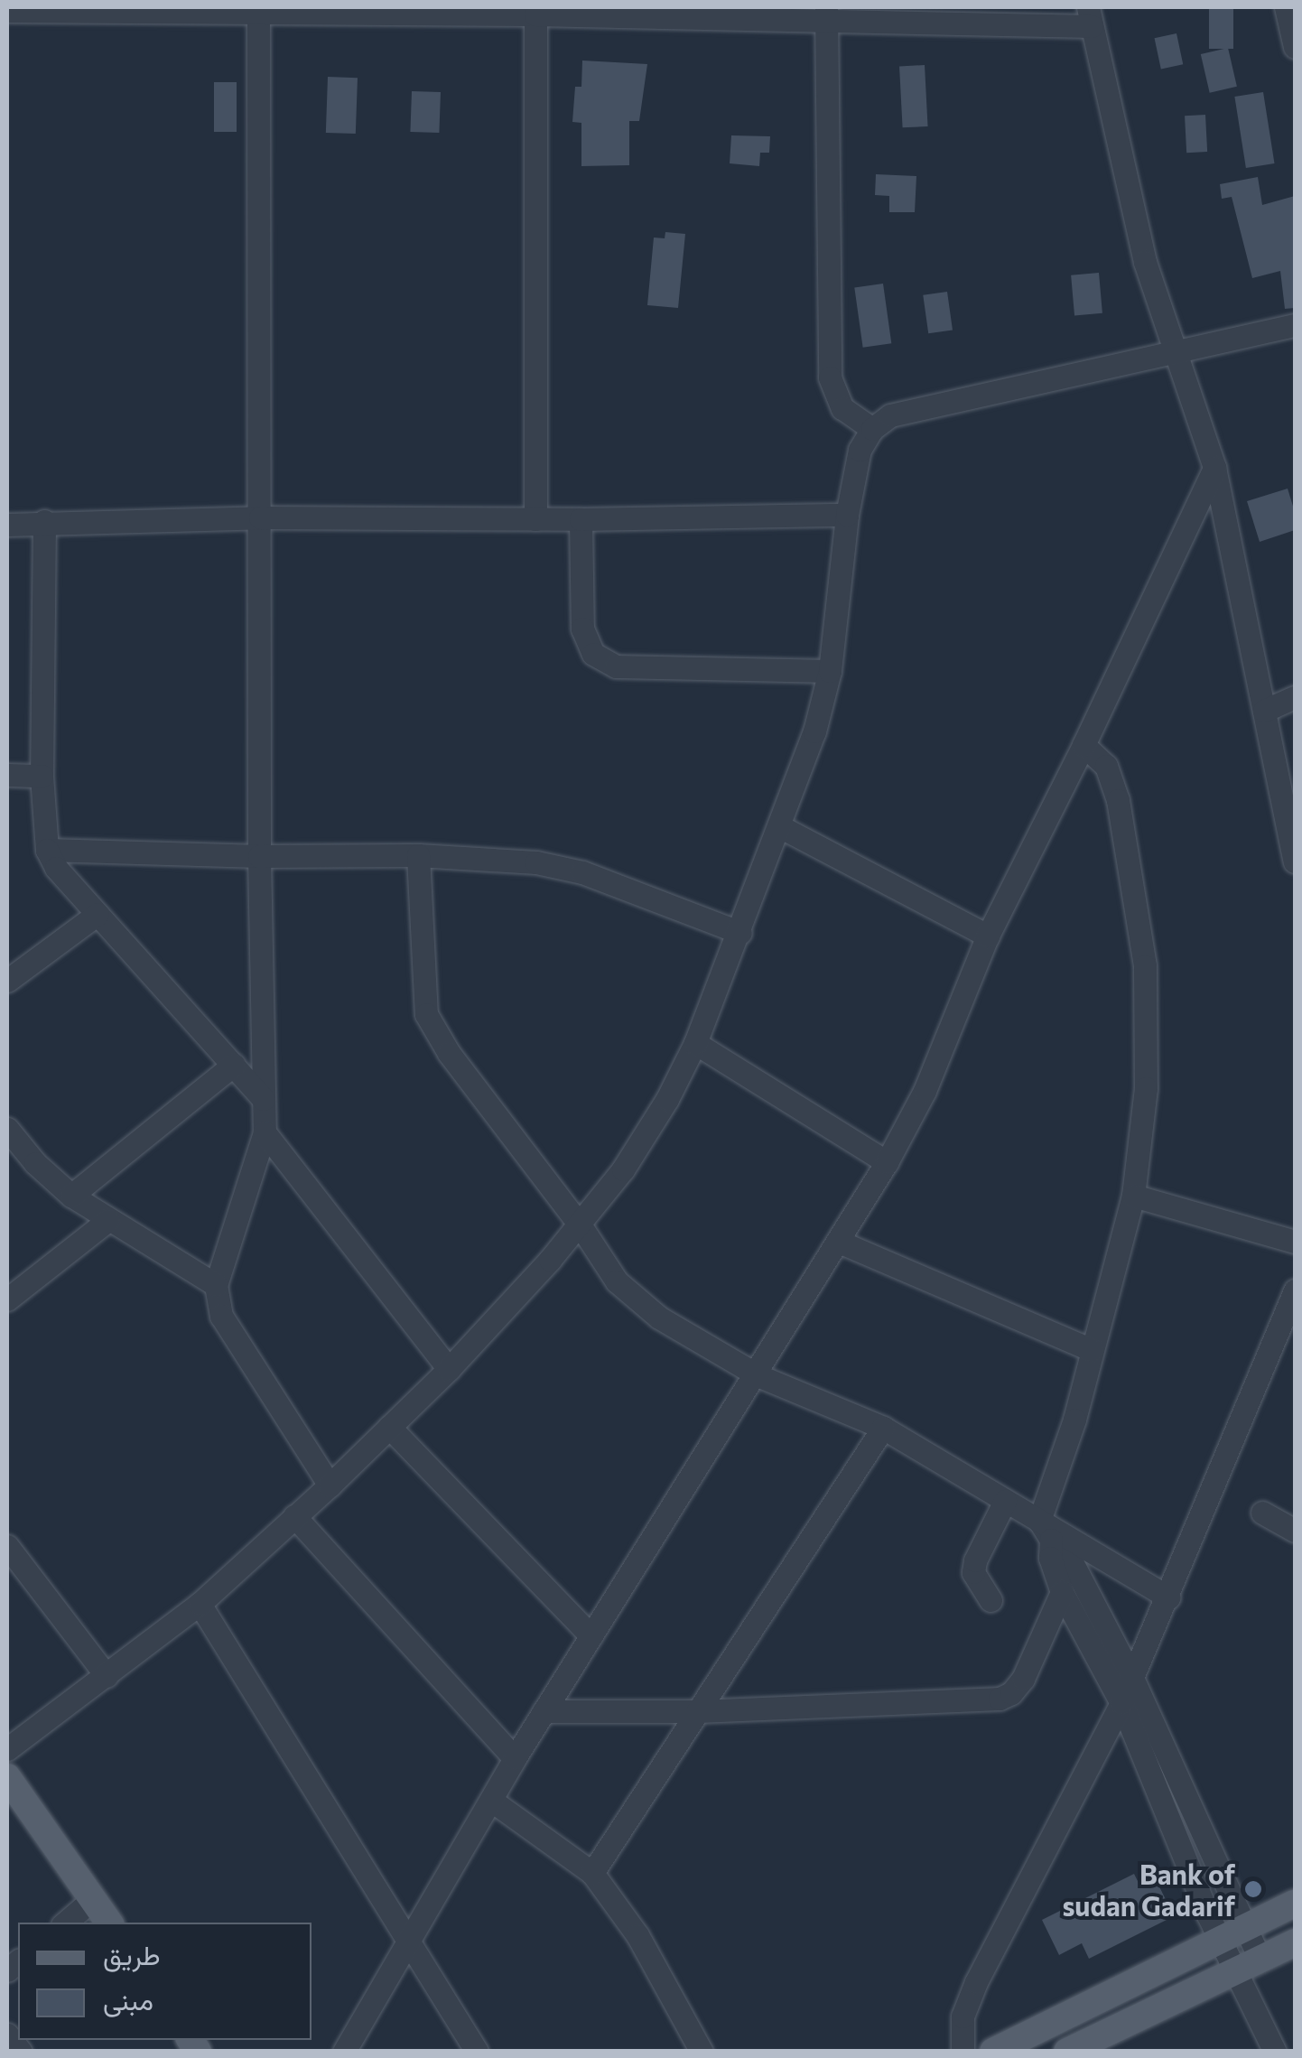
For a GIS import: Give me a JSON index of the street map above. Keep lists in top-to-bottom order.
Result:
{
  "places": ["Bank of sudan Gadarif"],
  "legend": ["طريق", "مبنى"]
}
